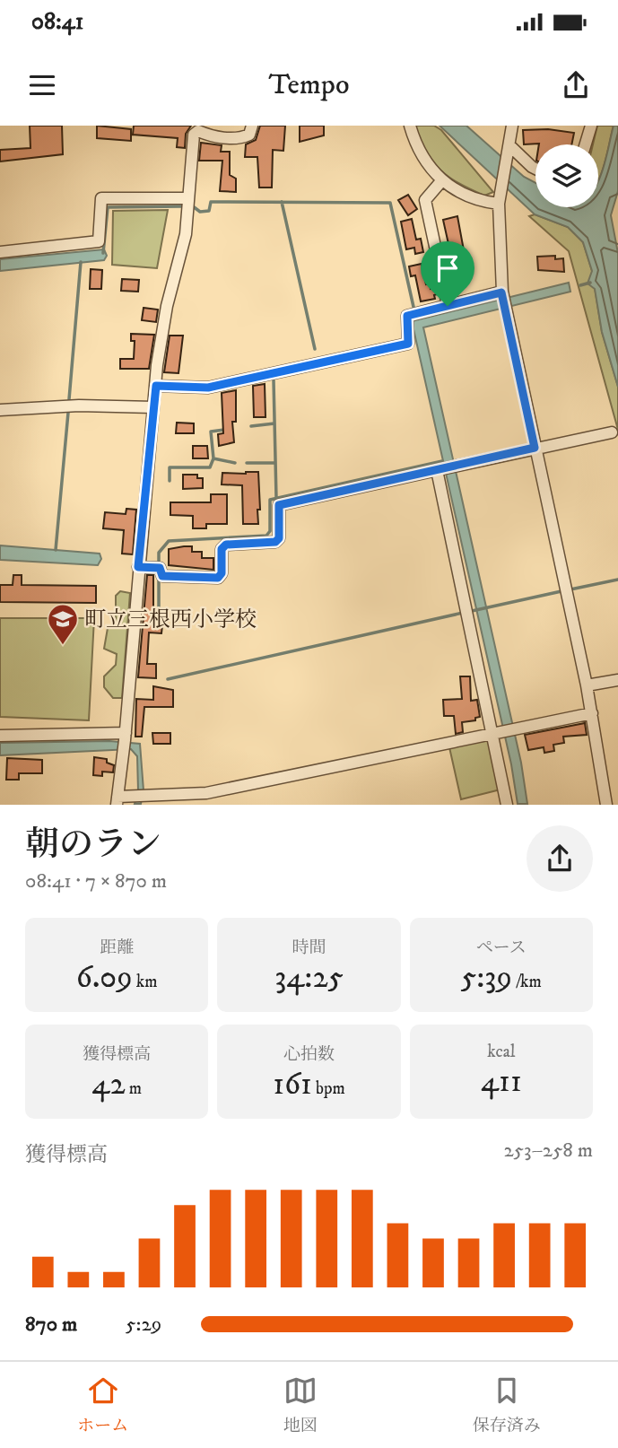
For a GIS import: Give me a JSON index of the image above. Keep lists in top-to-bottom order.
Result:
{
  "places": {
    "school or university": ["町立三根西小学校"]
  },
  "page": {
    "status": "08:41",
    "header": "Tempo",
    "heading": ["朝のラン", "08:41 · 7 × 870 m"],
    "stats": [
      ["距離", "6.09 km"],
      ["時間", "34:25"],
      ["ペース", "5:39 /km"],
      ["獲得標高", "42 m"],
      ["心拍数", "161 bpm"],
      ["kcal", "411"]
    ],
    "chart": ["獲得標高", "253–258 m"],
    "list": [
      {
        "name": "870 m",
        "note": "5:29"
      }
    ],
    "tabs": ["ホーム", "地図", "保存済み"]
  }
}
